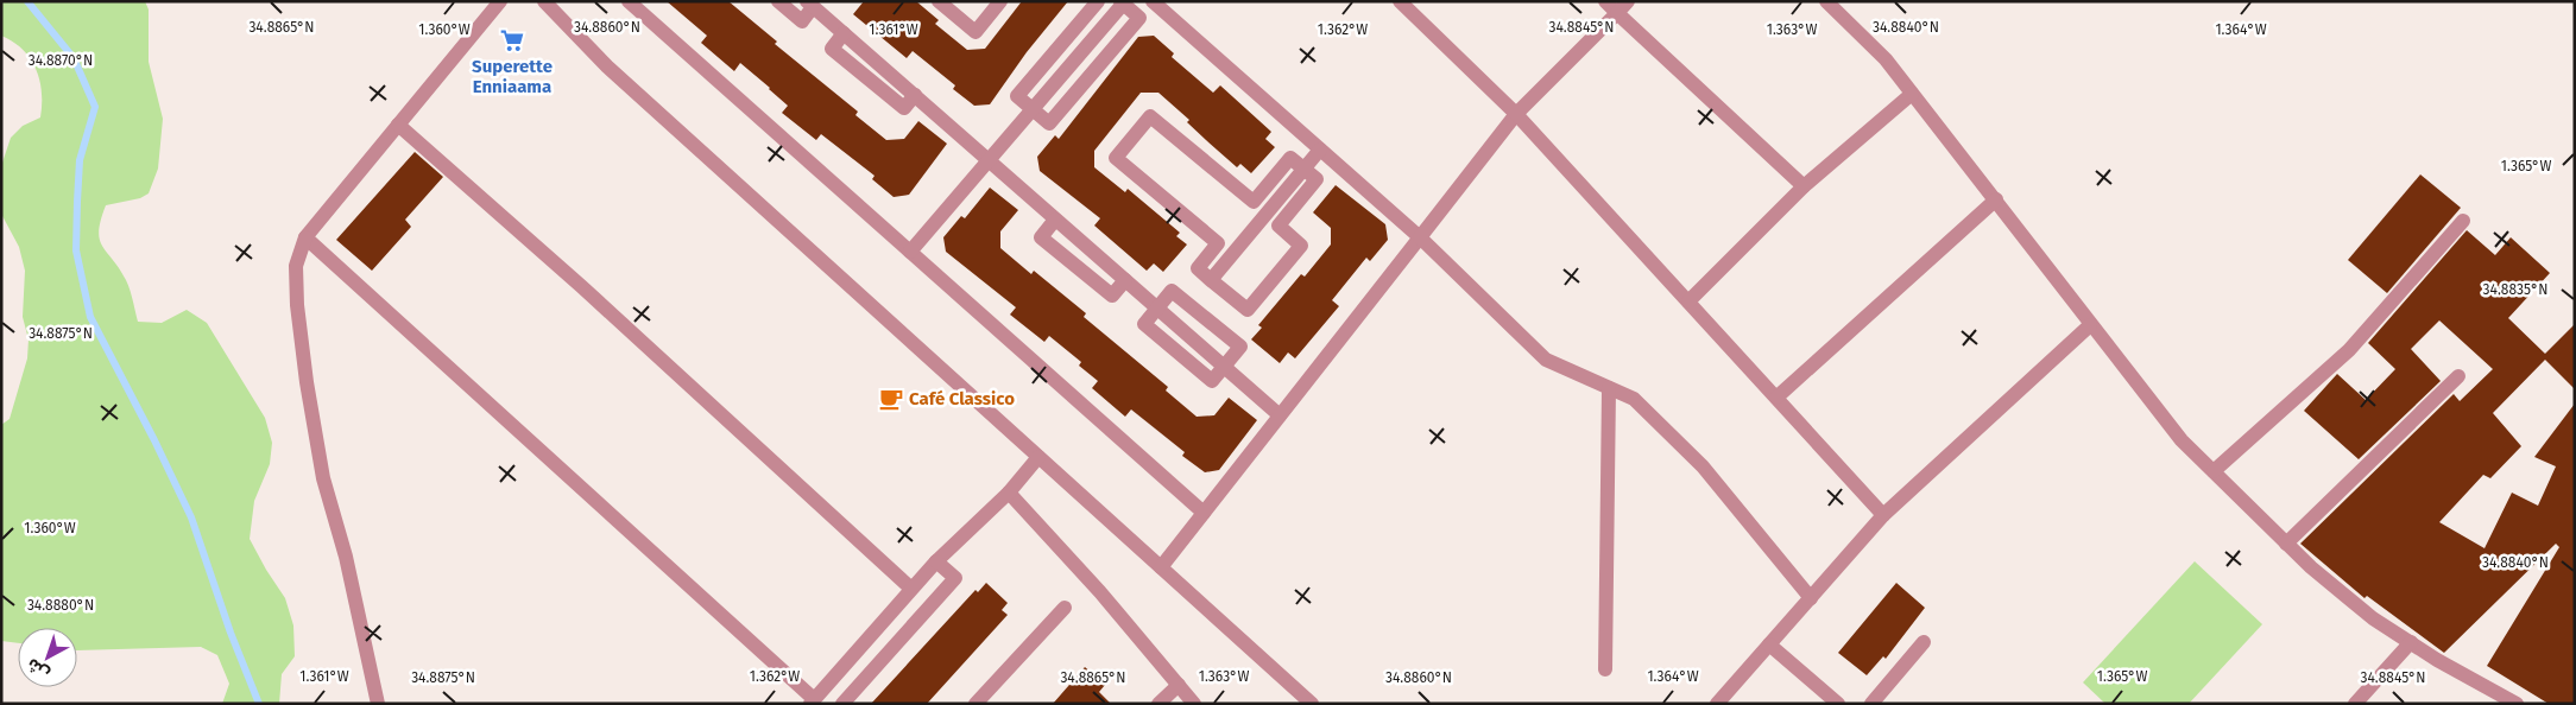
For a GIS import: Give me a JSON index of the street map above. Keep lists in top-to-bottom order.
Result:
{
  "places": {
    "supermarket": ["Superette Enniaama"],
    "cafe": ["Café Classico"]
  },
  "north": "bottom left",
  "coordinates": [
    "34.8865°N",
    "34.8860°N",
    "34.8845°N",
    "34.8840°N",
    "1.360°W",
    "1.361°W",
    "1.362°W",
    "1.363°W",
    "1.364°W",
    "34.8870°N",
    "1.365°W",
    "34.8835°N",
    "34.8875°N",
    "34.8880°N"
  ]
}
